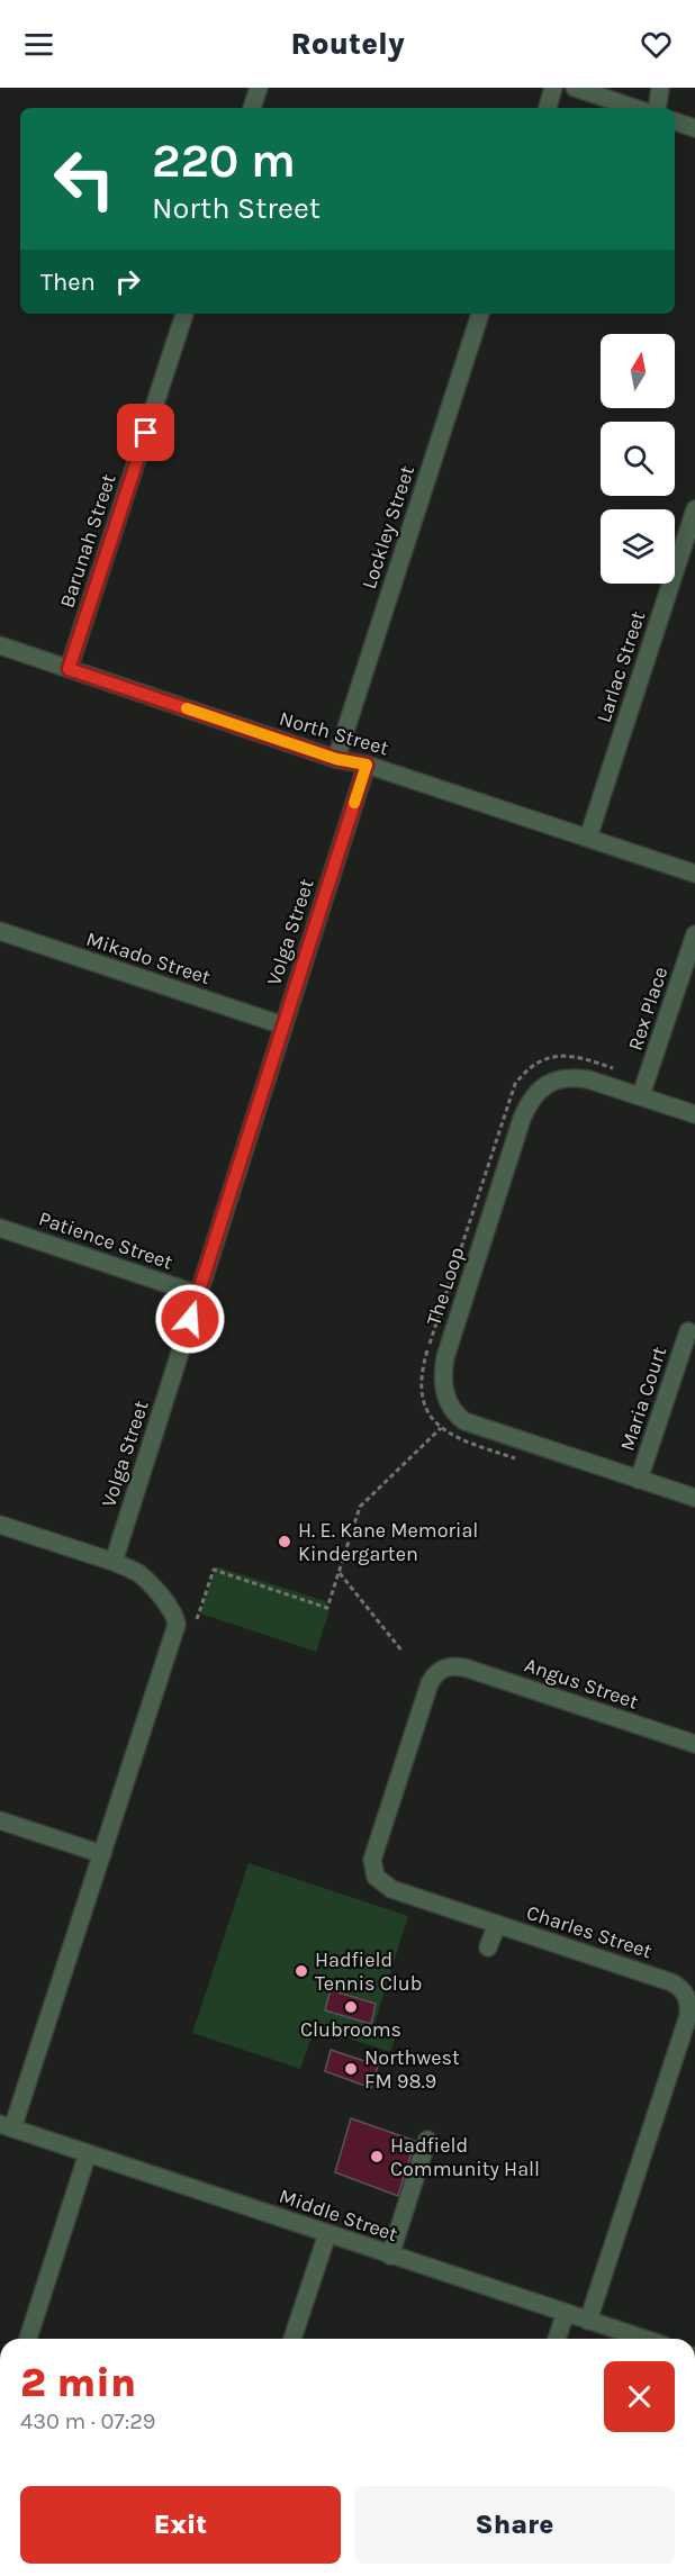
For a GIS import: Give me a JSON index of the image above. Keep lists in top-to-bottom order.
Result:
{
  "streets": {
    "street": [
      "Lockley Street",
      "Barunah Street",
      "Larlac Street",
      "North Street",
      "Volga Street",
      "Mikado Street",
      "Rex Place",
      "Patience Street",
      "The Loop",
      "Maria Court",
      "Angus Street",
      "Charles Street",
      "Middle Street"
    ]
  },
  "crossings": [
    ["Lockley Street", "North Street"],
    ["Barunah Street", "North Street"],
    ["Larlac Street", "North Street"],
    ["North Street", "Volga Street"],
    ["Volga Street", "Mikado Street"],
    ["Volga Street", "Patience Street"],
    ["Rex Place", "The Loop"],
    ["The Loop", "Maria Court"],
    ["Angus Street", "Charles Street"],
    ["Charles Street", "Middle Street"]
  ],
  "places": [
    "H. E. Kane Memorial Kindergarten",
    "Hadfield Tennis Club",
    "Clubrooms",
    "Northwest FM 98.9",
    "Hadfield Community Hall"
  ],
  "north": "top",
  "page": {
    "header": "Routely",
    "turn": ["220 m", "North Street"],
    "then": "Then",
    "heading": ["2 min", "430 m · 07:29"],
    "buttons": ["Exit", "Share"]
  }
}
